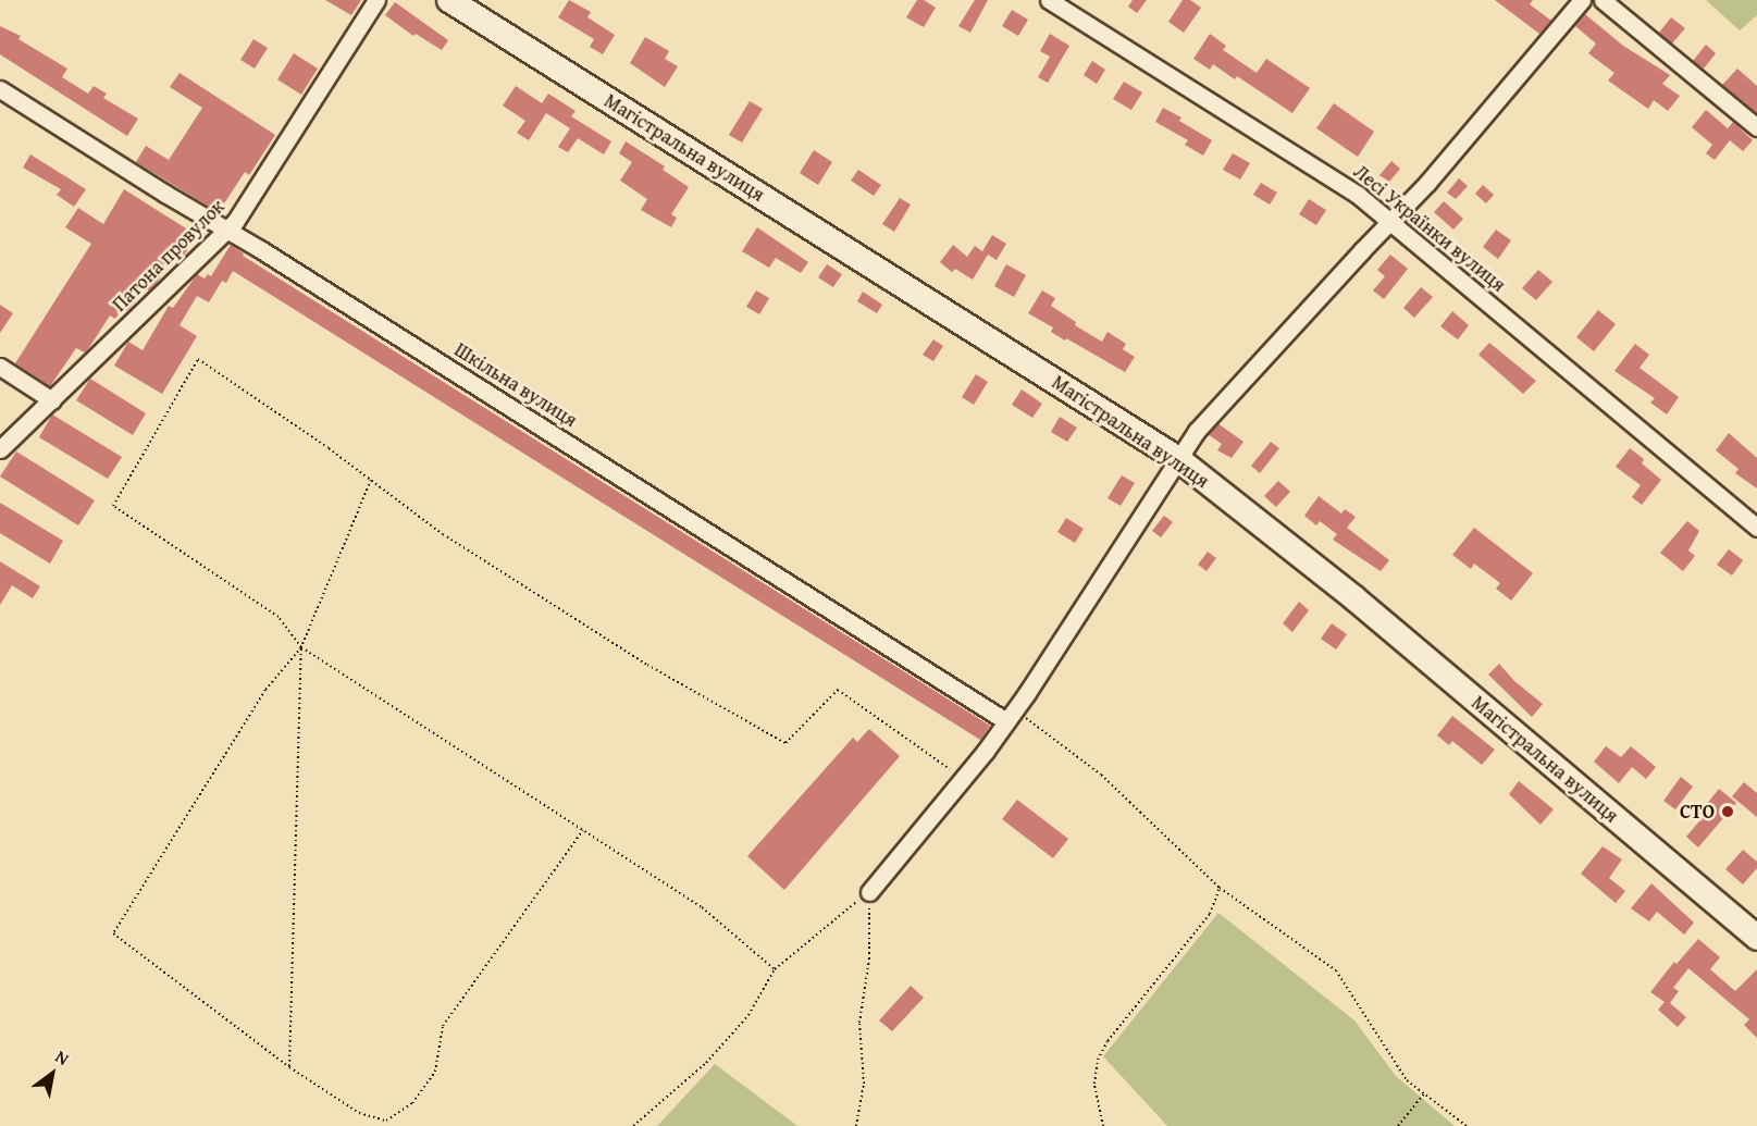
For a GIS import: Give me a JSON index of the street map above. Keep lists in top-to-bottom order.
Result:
{
  "streets": {
    "main road": ["Магістральна вулиця"],
    "street": ["Лесі Українки вулиця", "Патона провулок", "Шкільна вулиця"]
  },
  "crossings": [
    ["Патона провулок", "Шкільна вулиця"]
  ],
  "places": ["СТО"],
  "north": "top right"
}
